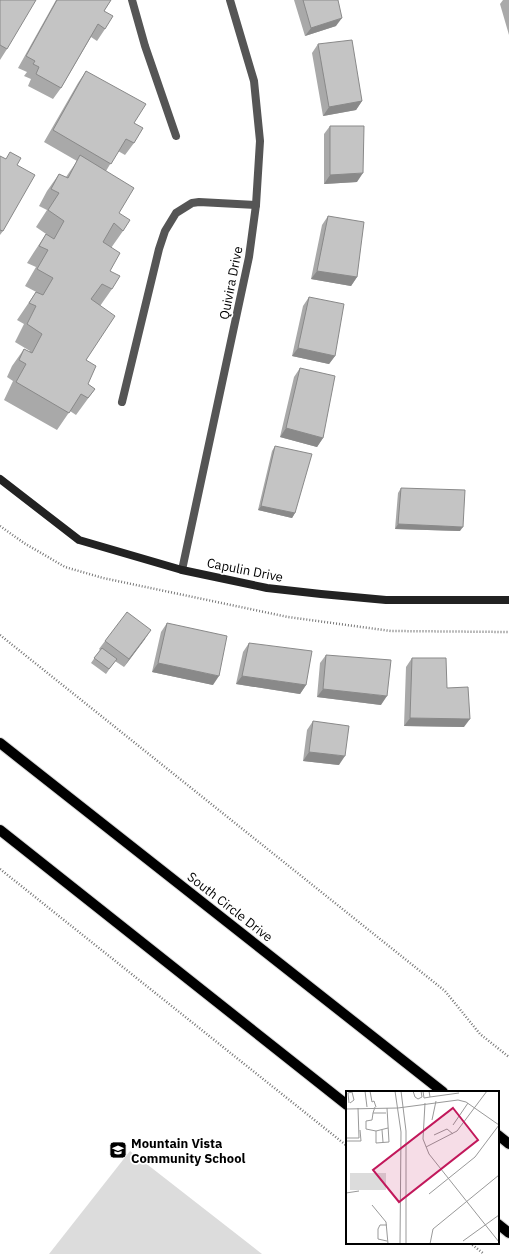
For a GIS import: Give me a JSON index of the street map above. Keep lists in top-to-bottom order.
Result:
{
  "streets": {
    "main road": ["South Circle Drive"],
    "street": ["Quivira Drive", "Capulin Drive"]
  },
  "crossings": [
    ["Quivira Drive", "Capulin Drive"]
  ],
  "places": {
    "school or university": ["Mountain Vista Community School"]
  }
}
